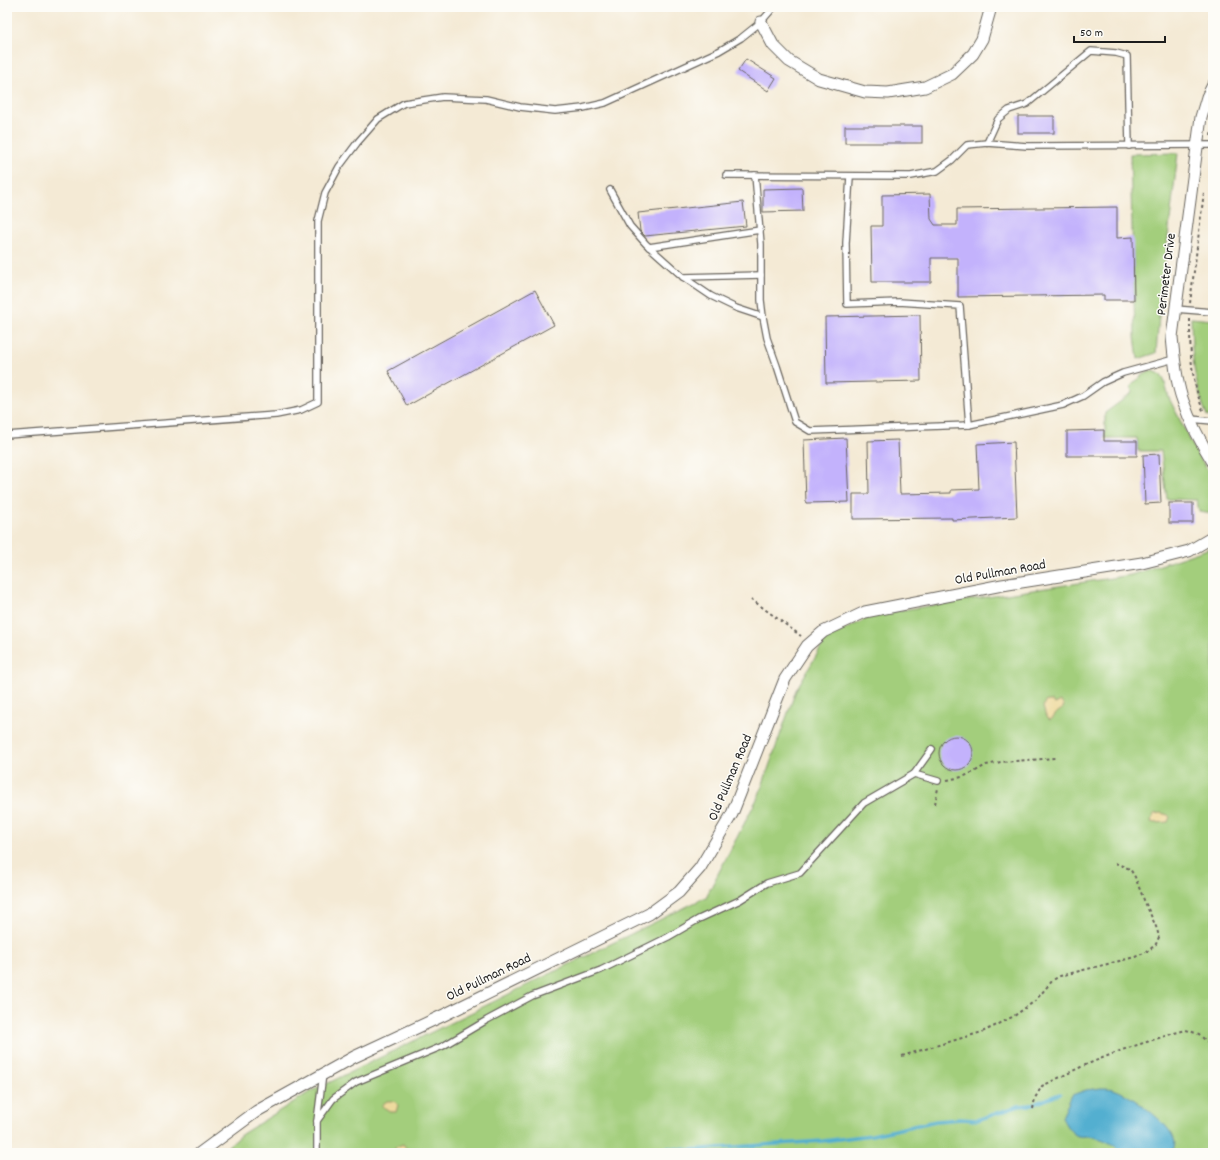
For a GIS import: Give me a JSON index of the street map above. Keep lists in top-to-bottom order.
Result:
{
  "streets": {
    "street": ["Perimeter Drive", "Old Pullman Road"]
  },
  "scale_bar": "50 m"
}
